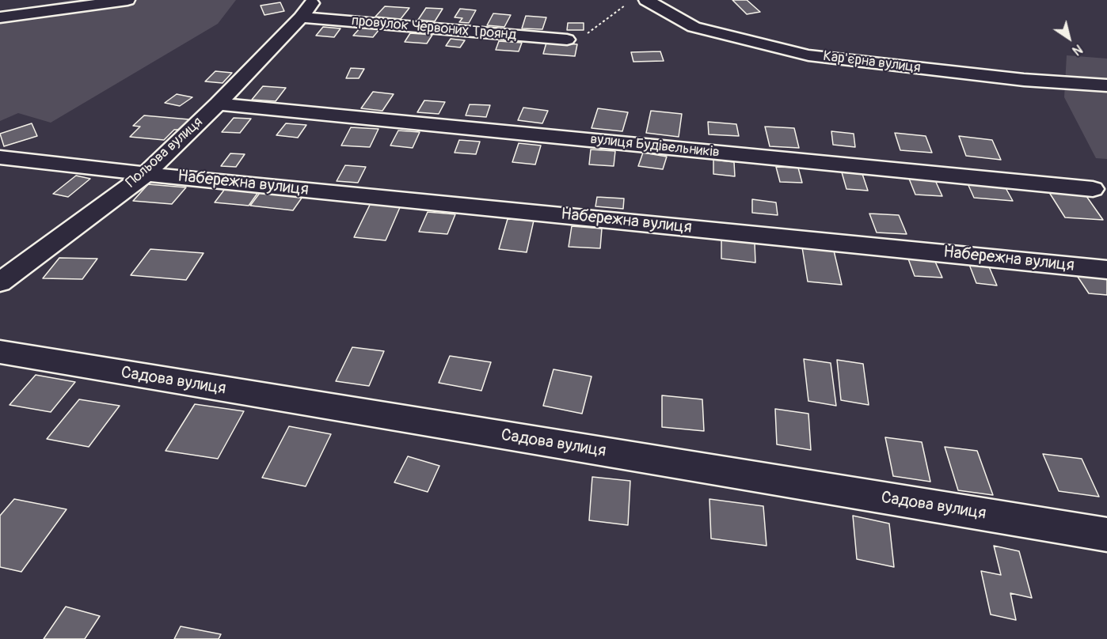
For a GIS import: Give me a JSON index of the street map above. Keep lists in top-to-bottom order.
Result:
{
  "streets": {
    "street": [
      "провулок Червоних Троянд",
      "Кар'єрна вулиця",
      "вулиця Будівельників",
      "Польова вулиця",
      "Набережна вулиця",
      "Садова вулиця"
    ]
  },
  "crossings": [
    ["провулок Червоних Троянд", "Польова вулиця"],
    ["вулиця Будівельників", "Польова вулиця"],
    ["Польова вулиця", "Набережна вулиця"]
  ],
  "north": "bottom right"
}
